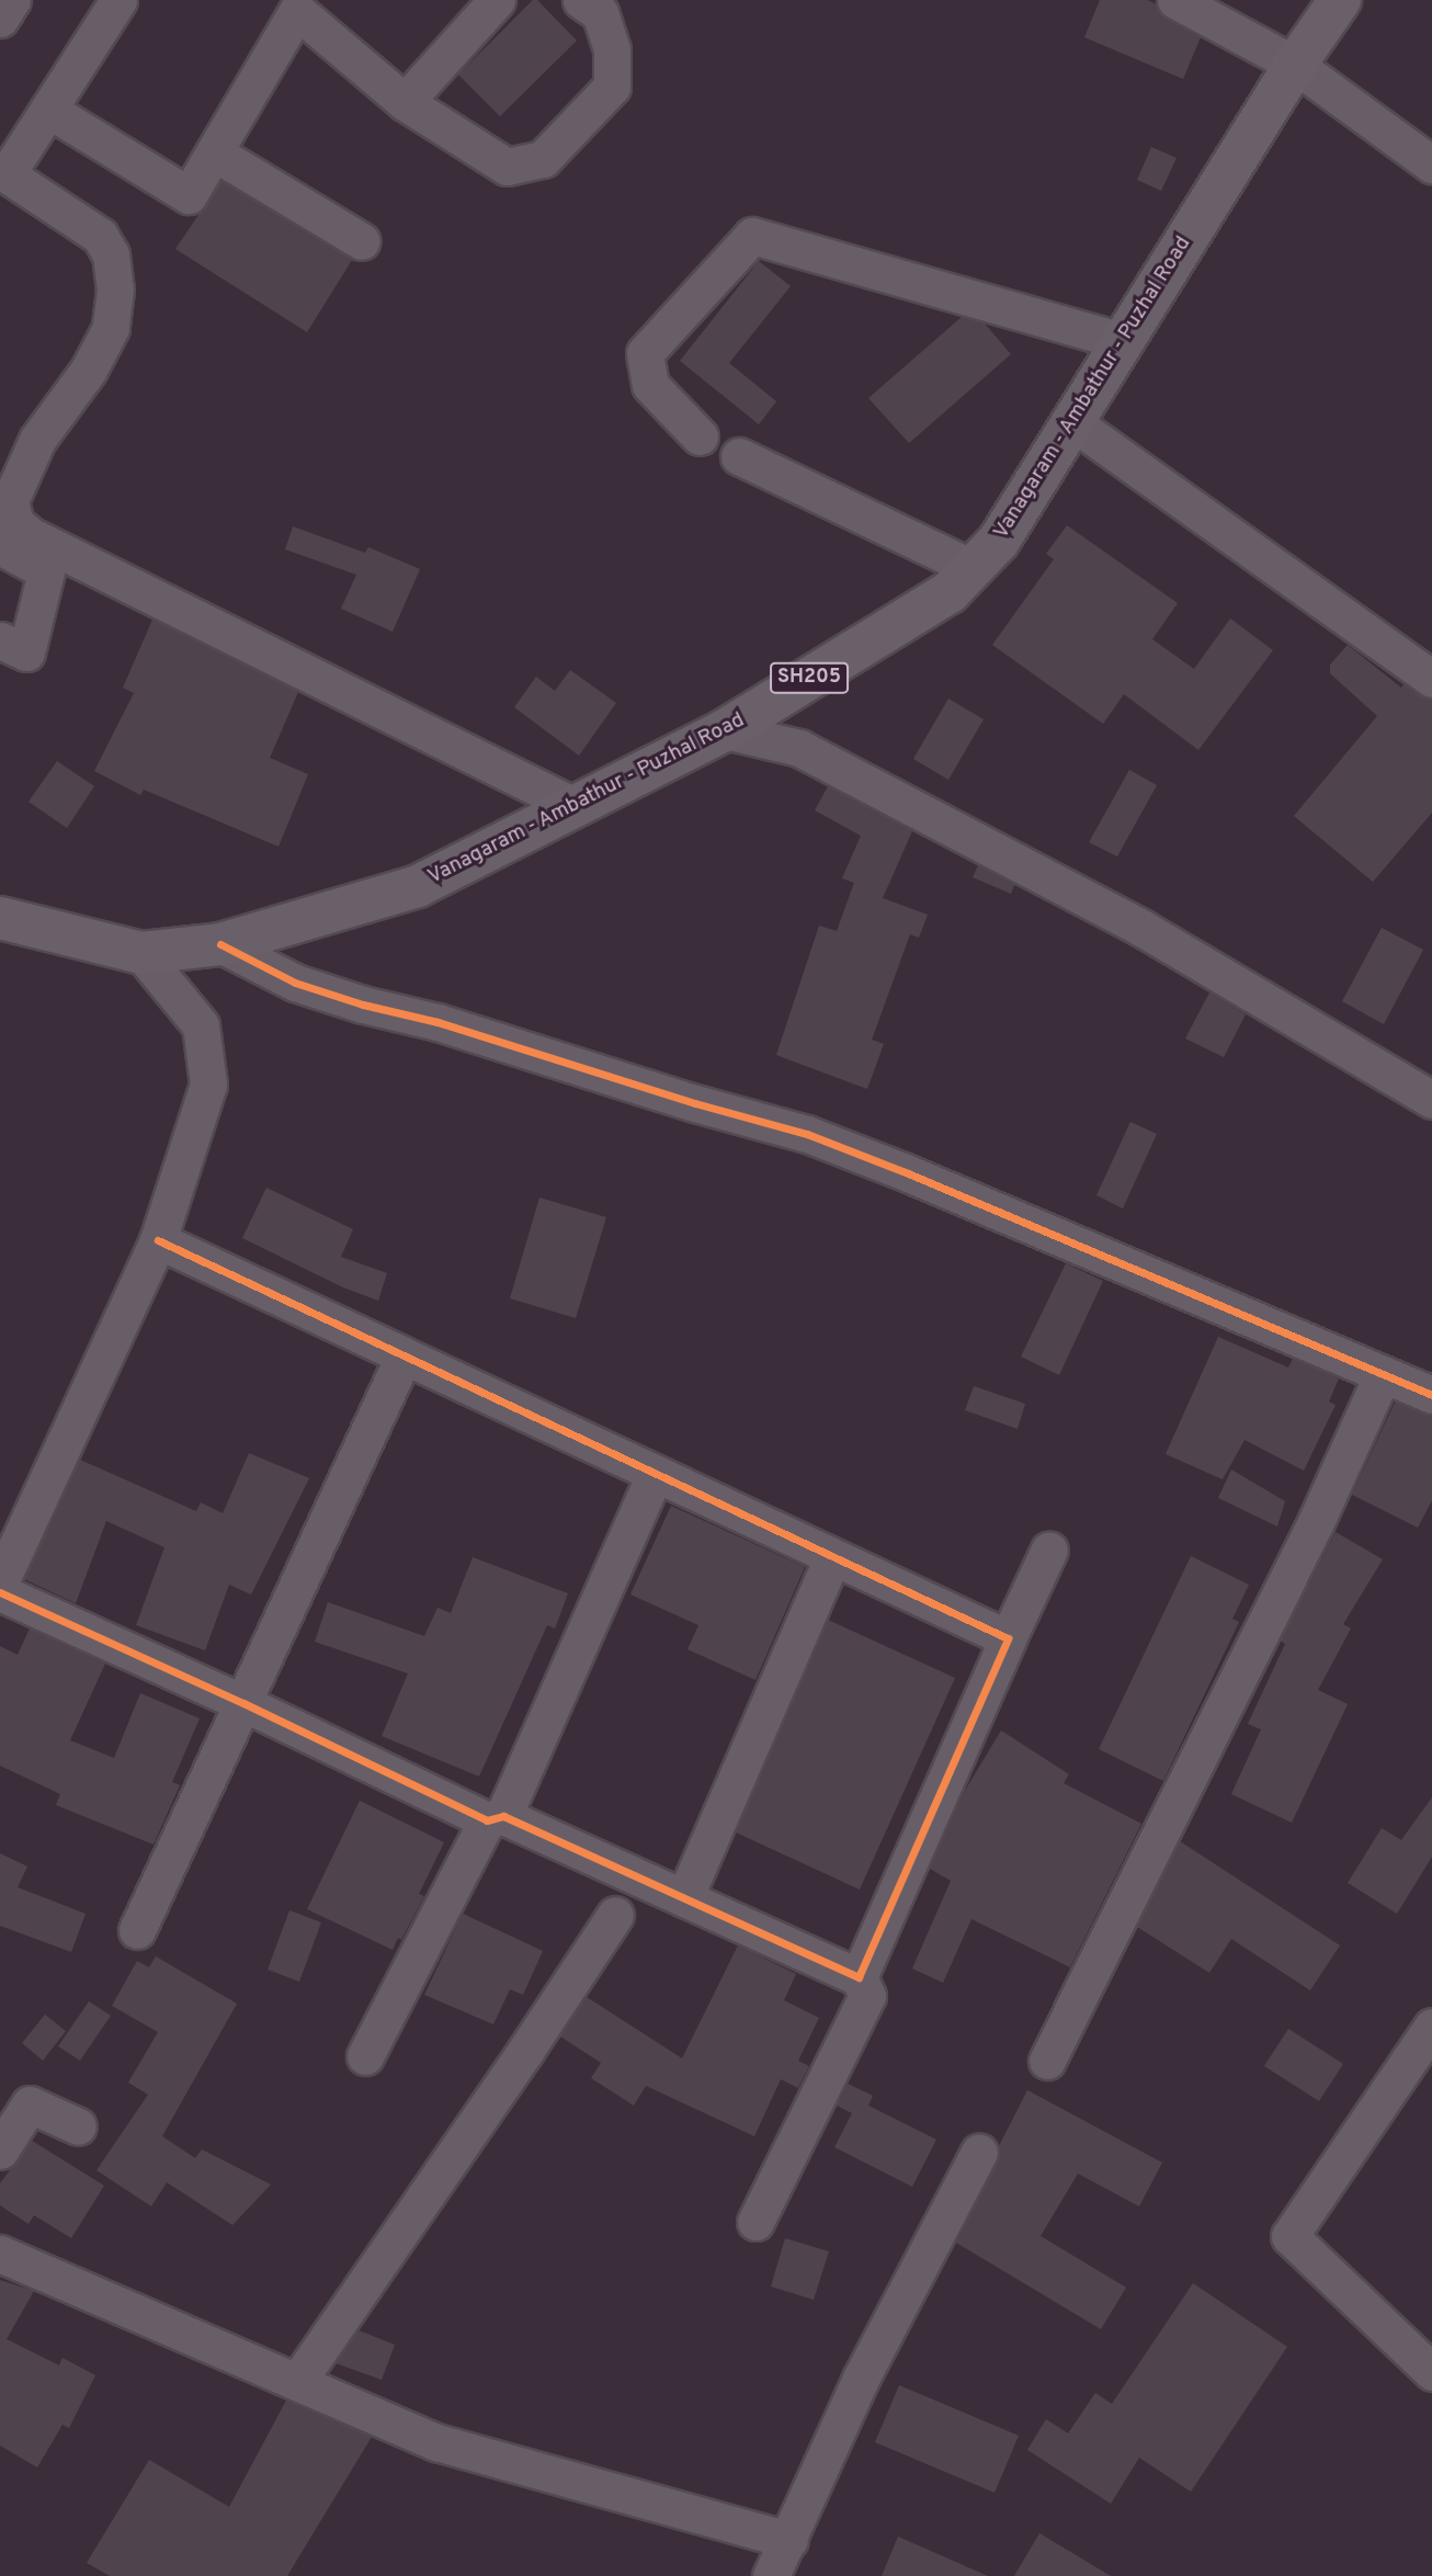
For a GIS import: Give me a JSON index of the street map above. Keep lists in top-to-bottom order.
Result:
{
  "streets": {
    "main road": ["Vanagaram - Ambathur - Puzhal Road", "SH205"]
  }
}
